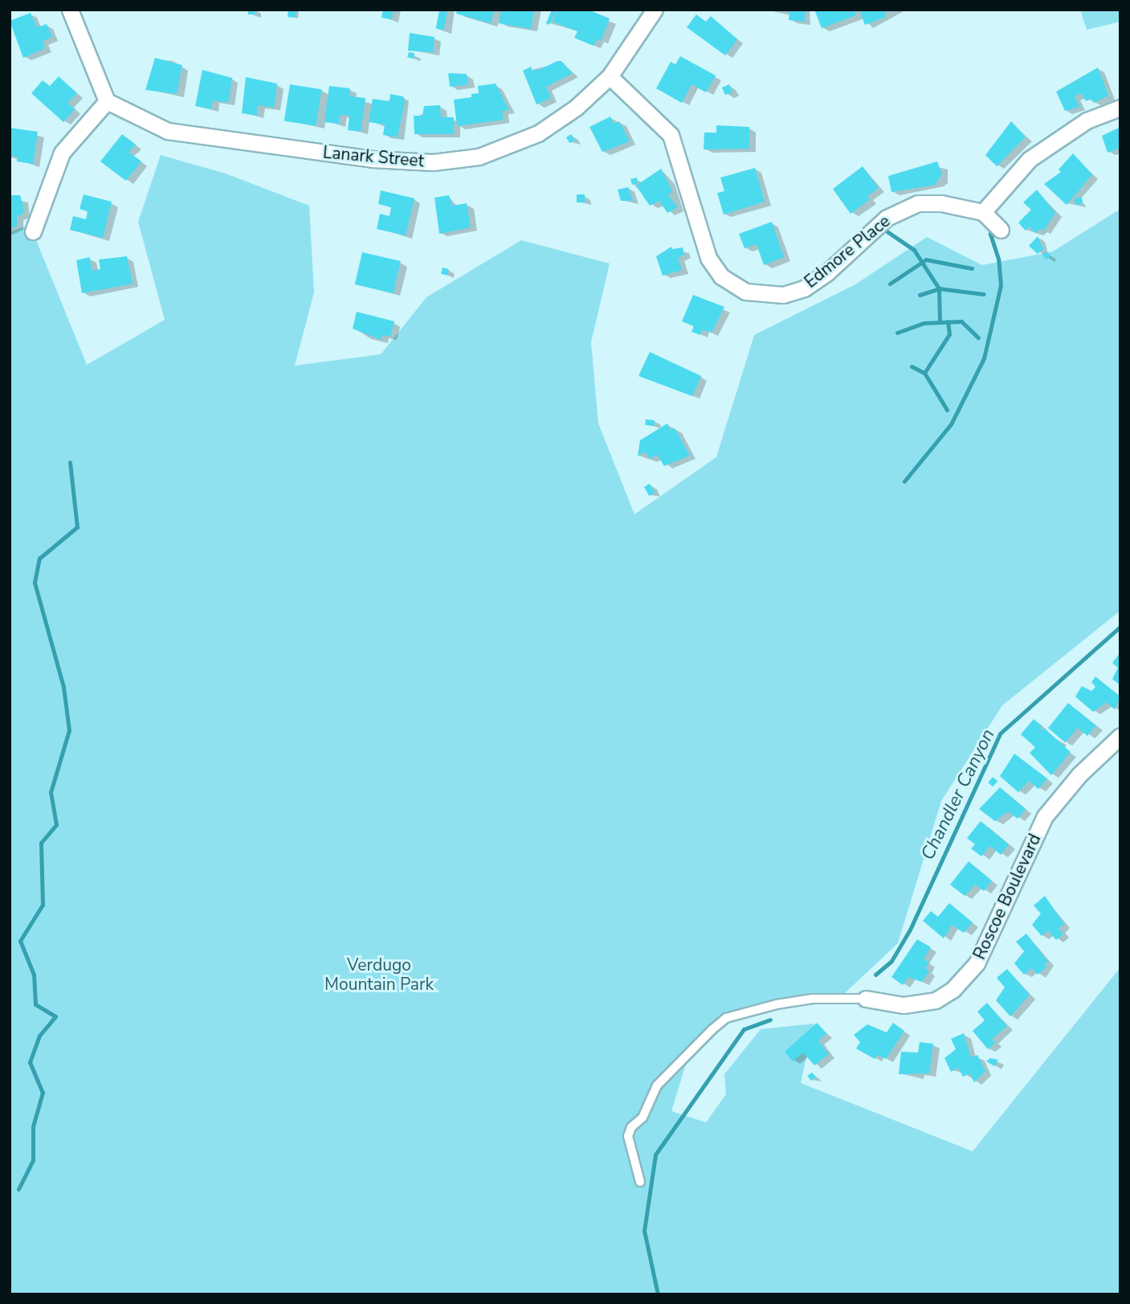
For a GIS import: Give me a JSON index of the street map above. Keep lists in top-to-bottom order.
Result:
{
  "streets": {
    "street": ["Lanark Street", "Edmore Place", "Roscoe Boulevard"]
  },
  "crossings": [
    ["Lanark Street", "Edmore Place"]
  ],
  "water": ["Chandler Canyon"],
  "parks": ["Verdugo Mountain Park"]
}
